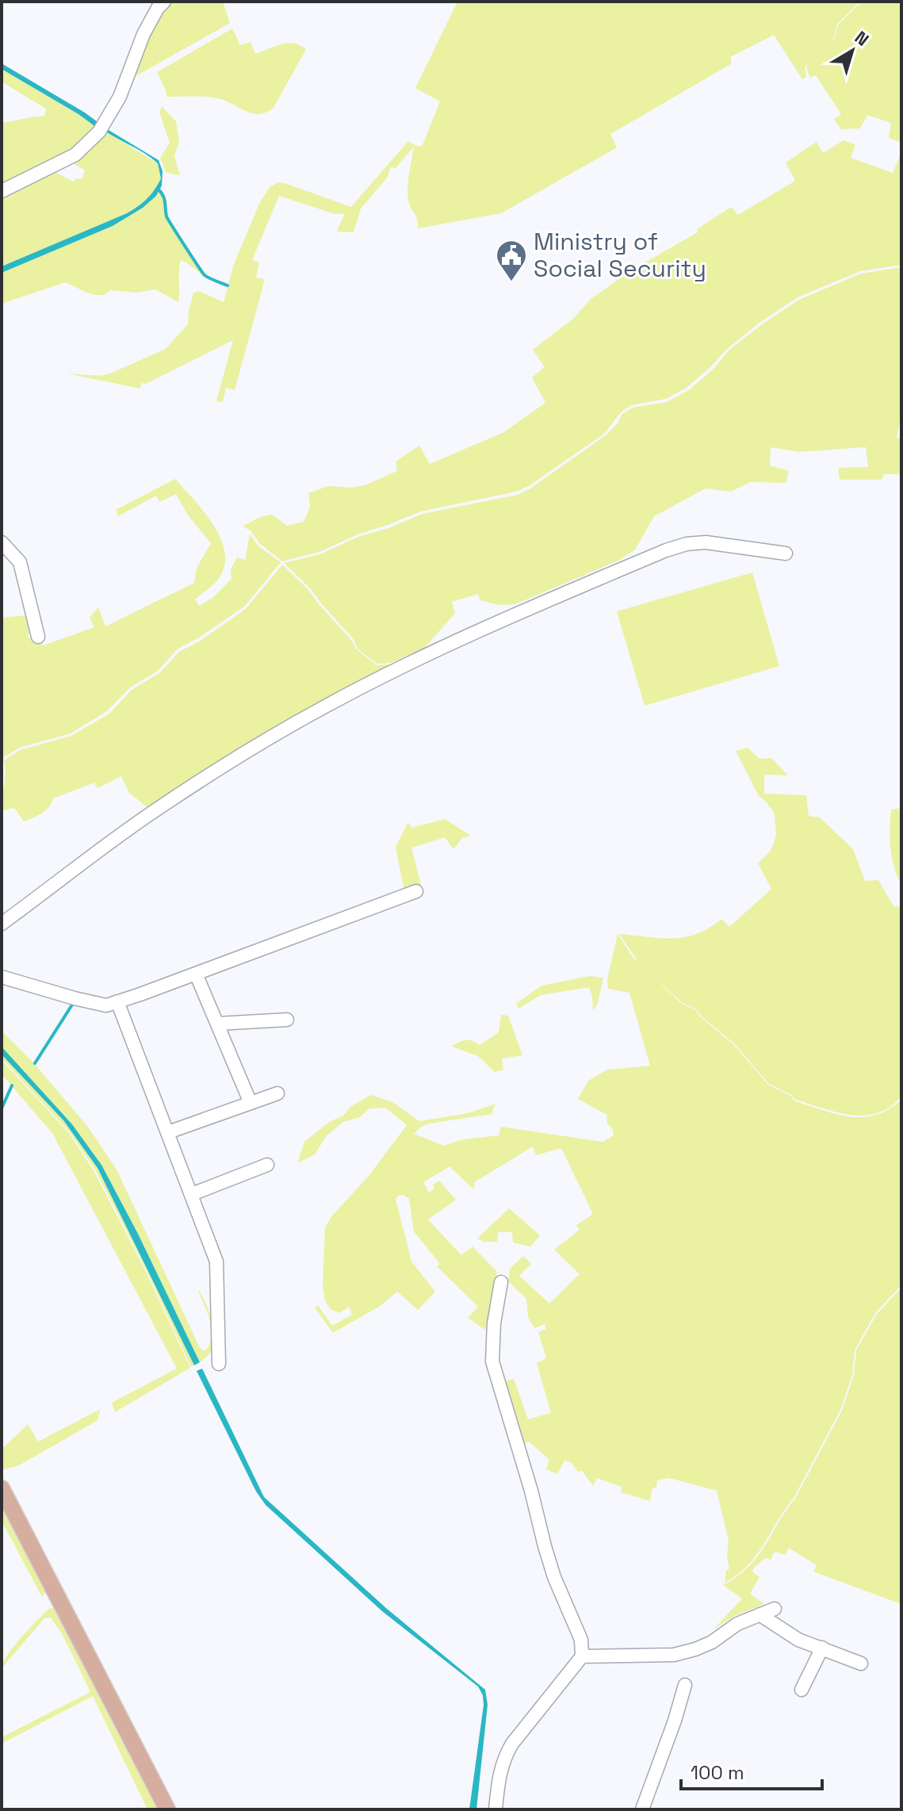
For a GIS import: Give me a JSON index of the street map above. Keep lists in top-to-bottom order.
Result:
{
  "places": {
    "public building": ["Ministry of Social Security"]
  },
  "scale_bar": "100 m",
  "north": "top right"
}
